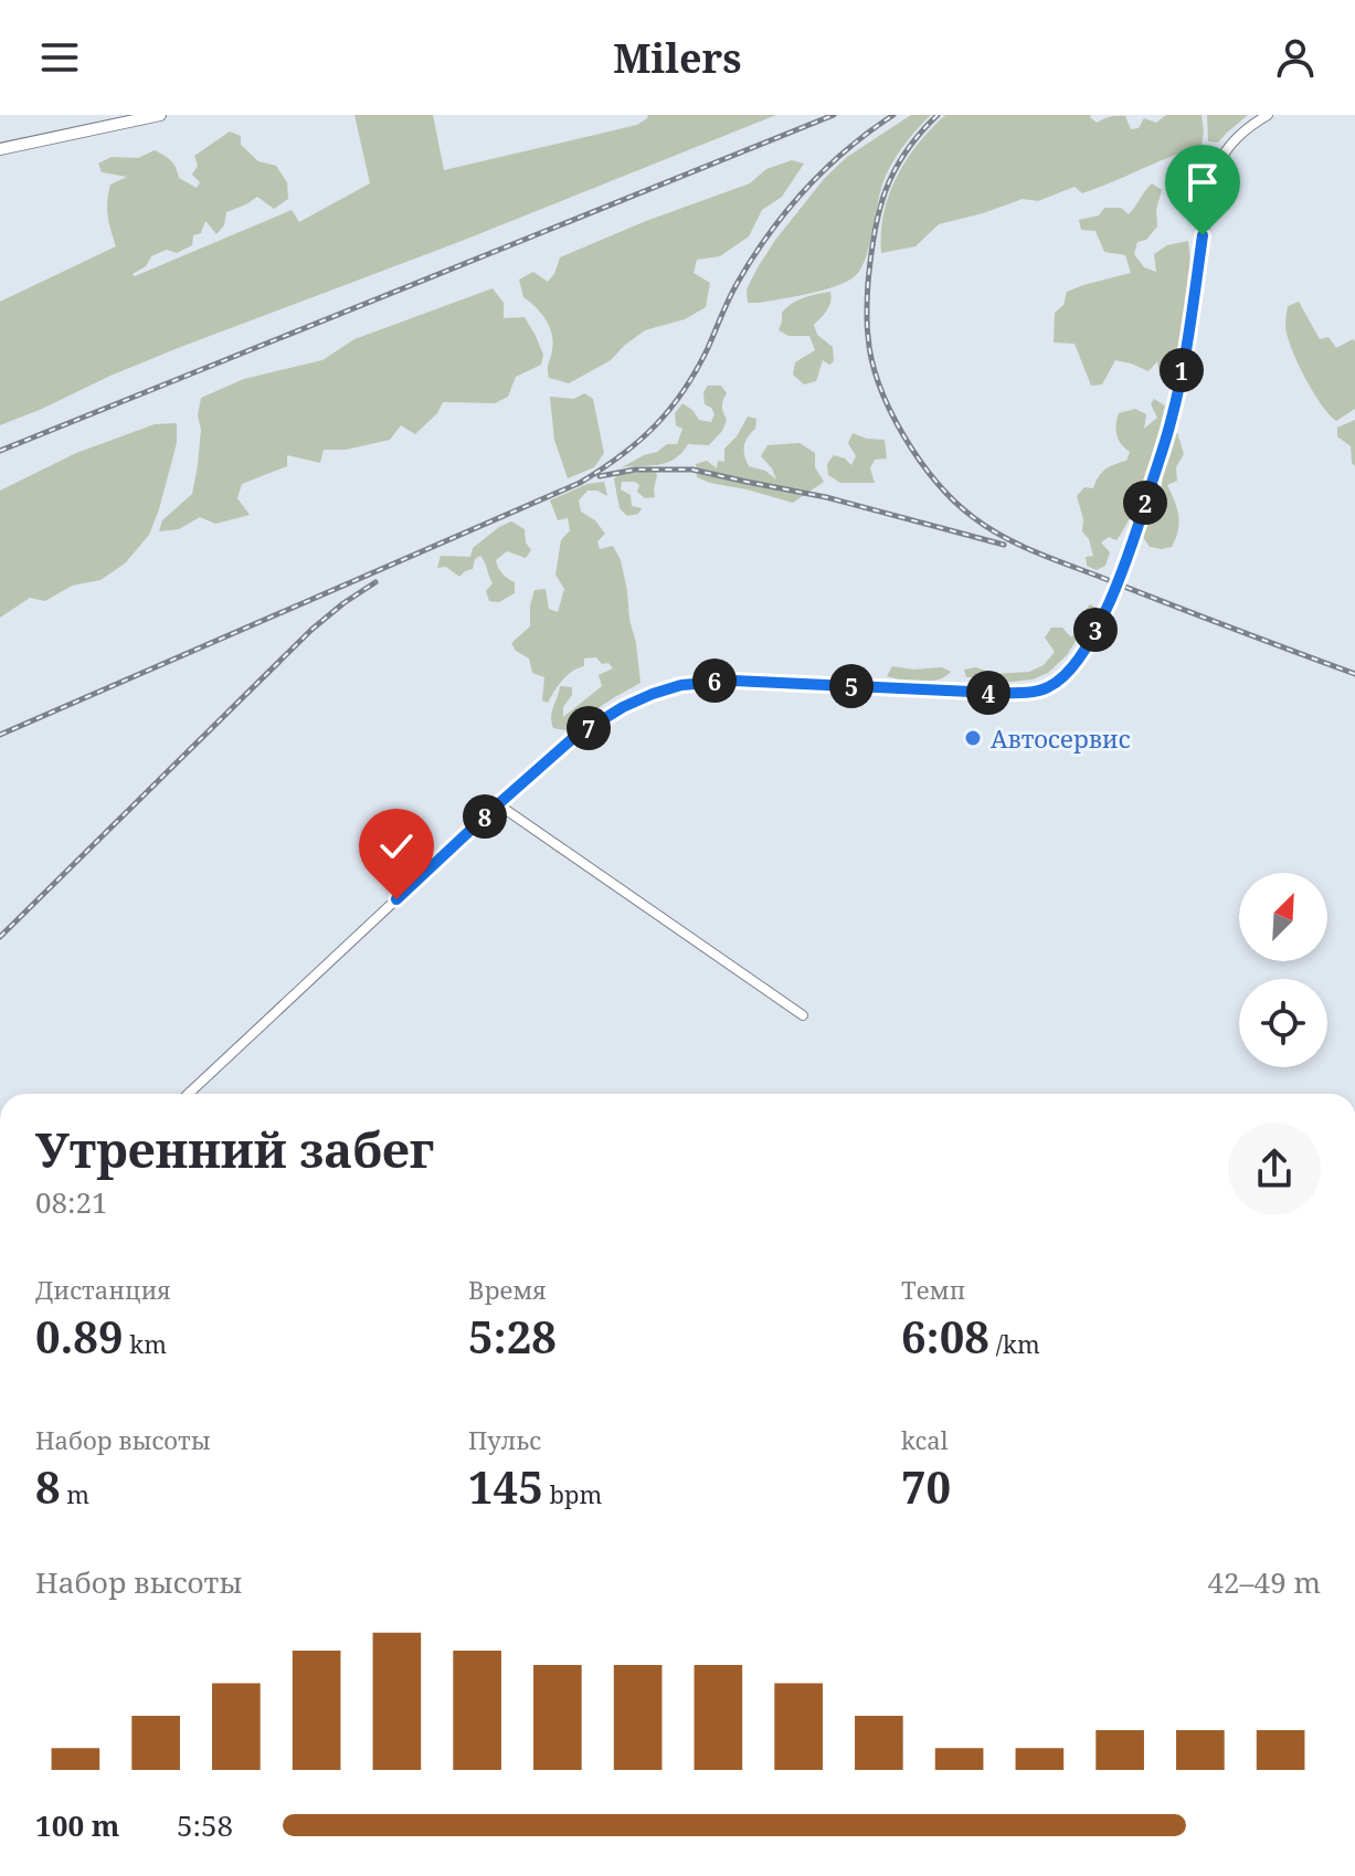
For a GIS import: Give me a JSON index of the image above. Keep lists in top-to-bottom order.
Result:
{
  "places": ["Автосервис"],
  "north": "top right",
  "page": {
    "header": "Milers",
    "pins": [
      "1",
      "2",
      "3",
      "6",
      "5",
      "4",
      "7",
      "8"
    ],
    "heading": ["Утренний забег", "08:21"],
    "stats": [
      ["Дистанция", "0.89 km"],
      ["Время", "5:28"],
      ["Темп", "6:08 /km"],
      ["Набор высоты", "8 m"],
      ["Пульс", "145 bpm"],
      ["kcal", "70"]
    ],
    "chart": ["Набор высоты", "42–49 m"],
    "list": [
      {
        "name": "100 m",
        "note": "5:58"
      }
    ]
  }
}
